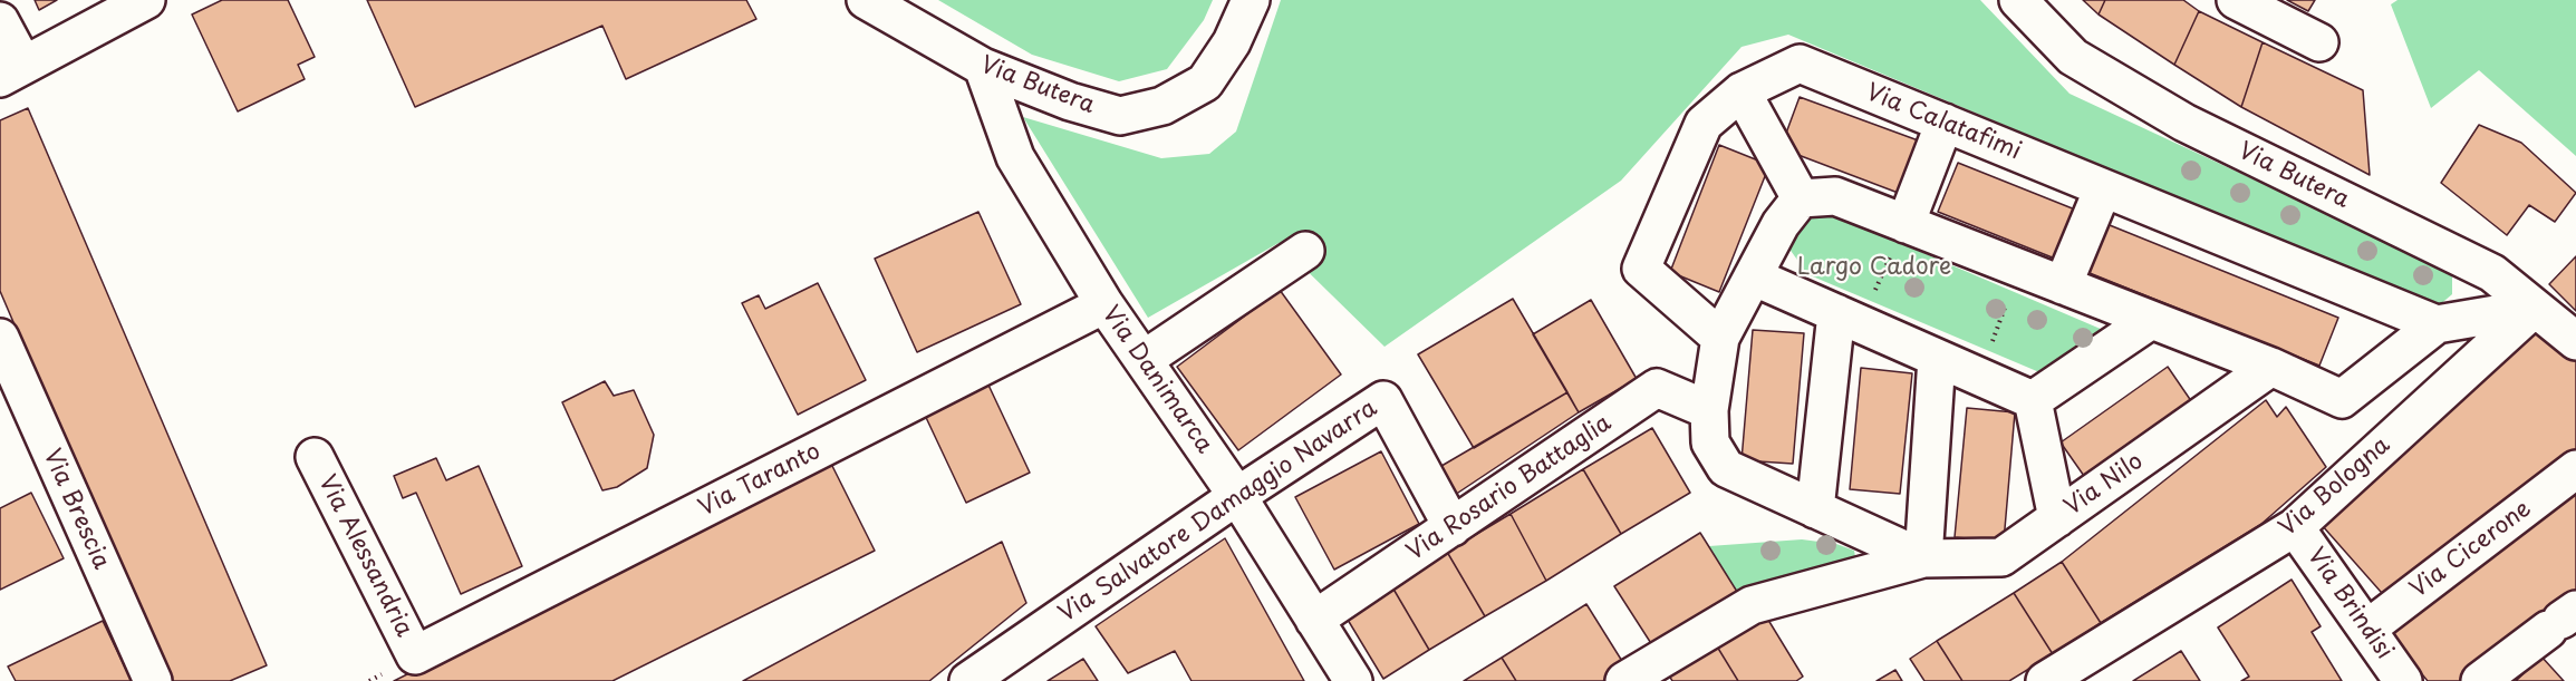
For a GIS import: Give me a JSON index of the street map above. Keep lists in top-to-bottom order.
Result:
{
  "streets": {
    "street": [
      "Via Butera",
      "Via Calatafimi",
      "Via Danimarca",
      "Via Taranto",
      "Via Nilo",
      "Via Bologna",
      "Via Rosario Battaglia",
      "Via Brescia",
      "Via Salvatore Damaggio Navarra",
      "Via Cicerone",
      "Via Alessandria",
      "Via Brindisi"
    ]
  },
  "crossings": [
    ["Via Butera", "Via Danimarca"],
    ["Via Butera", "Via Bologna"],
    ["Via Danimarca", "Via Taranto"],
    ["Via Danimarca", "Via Rosario Battaglia"],
    ["Via Danimarca", "Via Salvatore Damaggio Navarra"],
    ["Via Taranto", "Via Alessandria"],
    ["Via Bologna", "Via Brindisi"],
    ["Via Rosario Battaglia", "Via Salvatore Damaggio Navarra"],
    ["Via Cicerone", "Via Brindisi"]
  ],
  "parks": ["Largo Cadore"]
}
